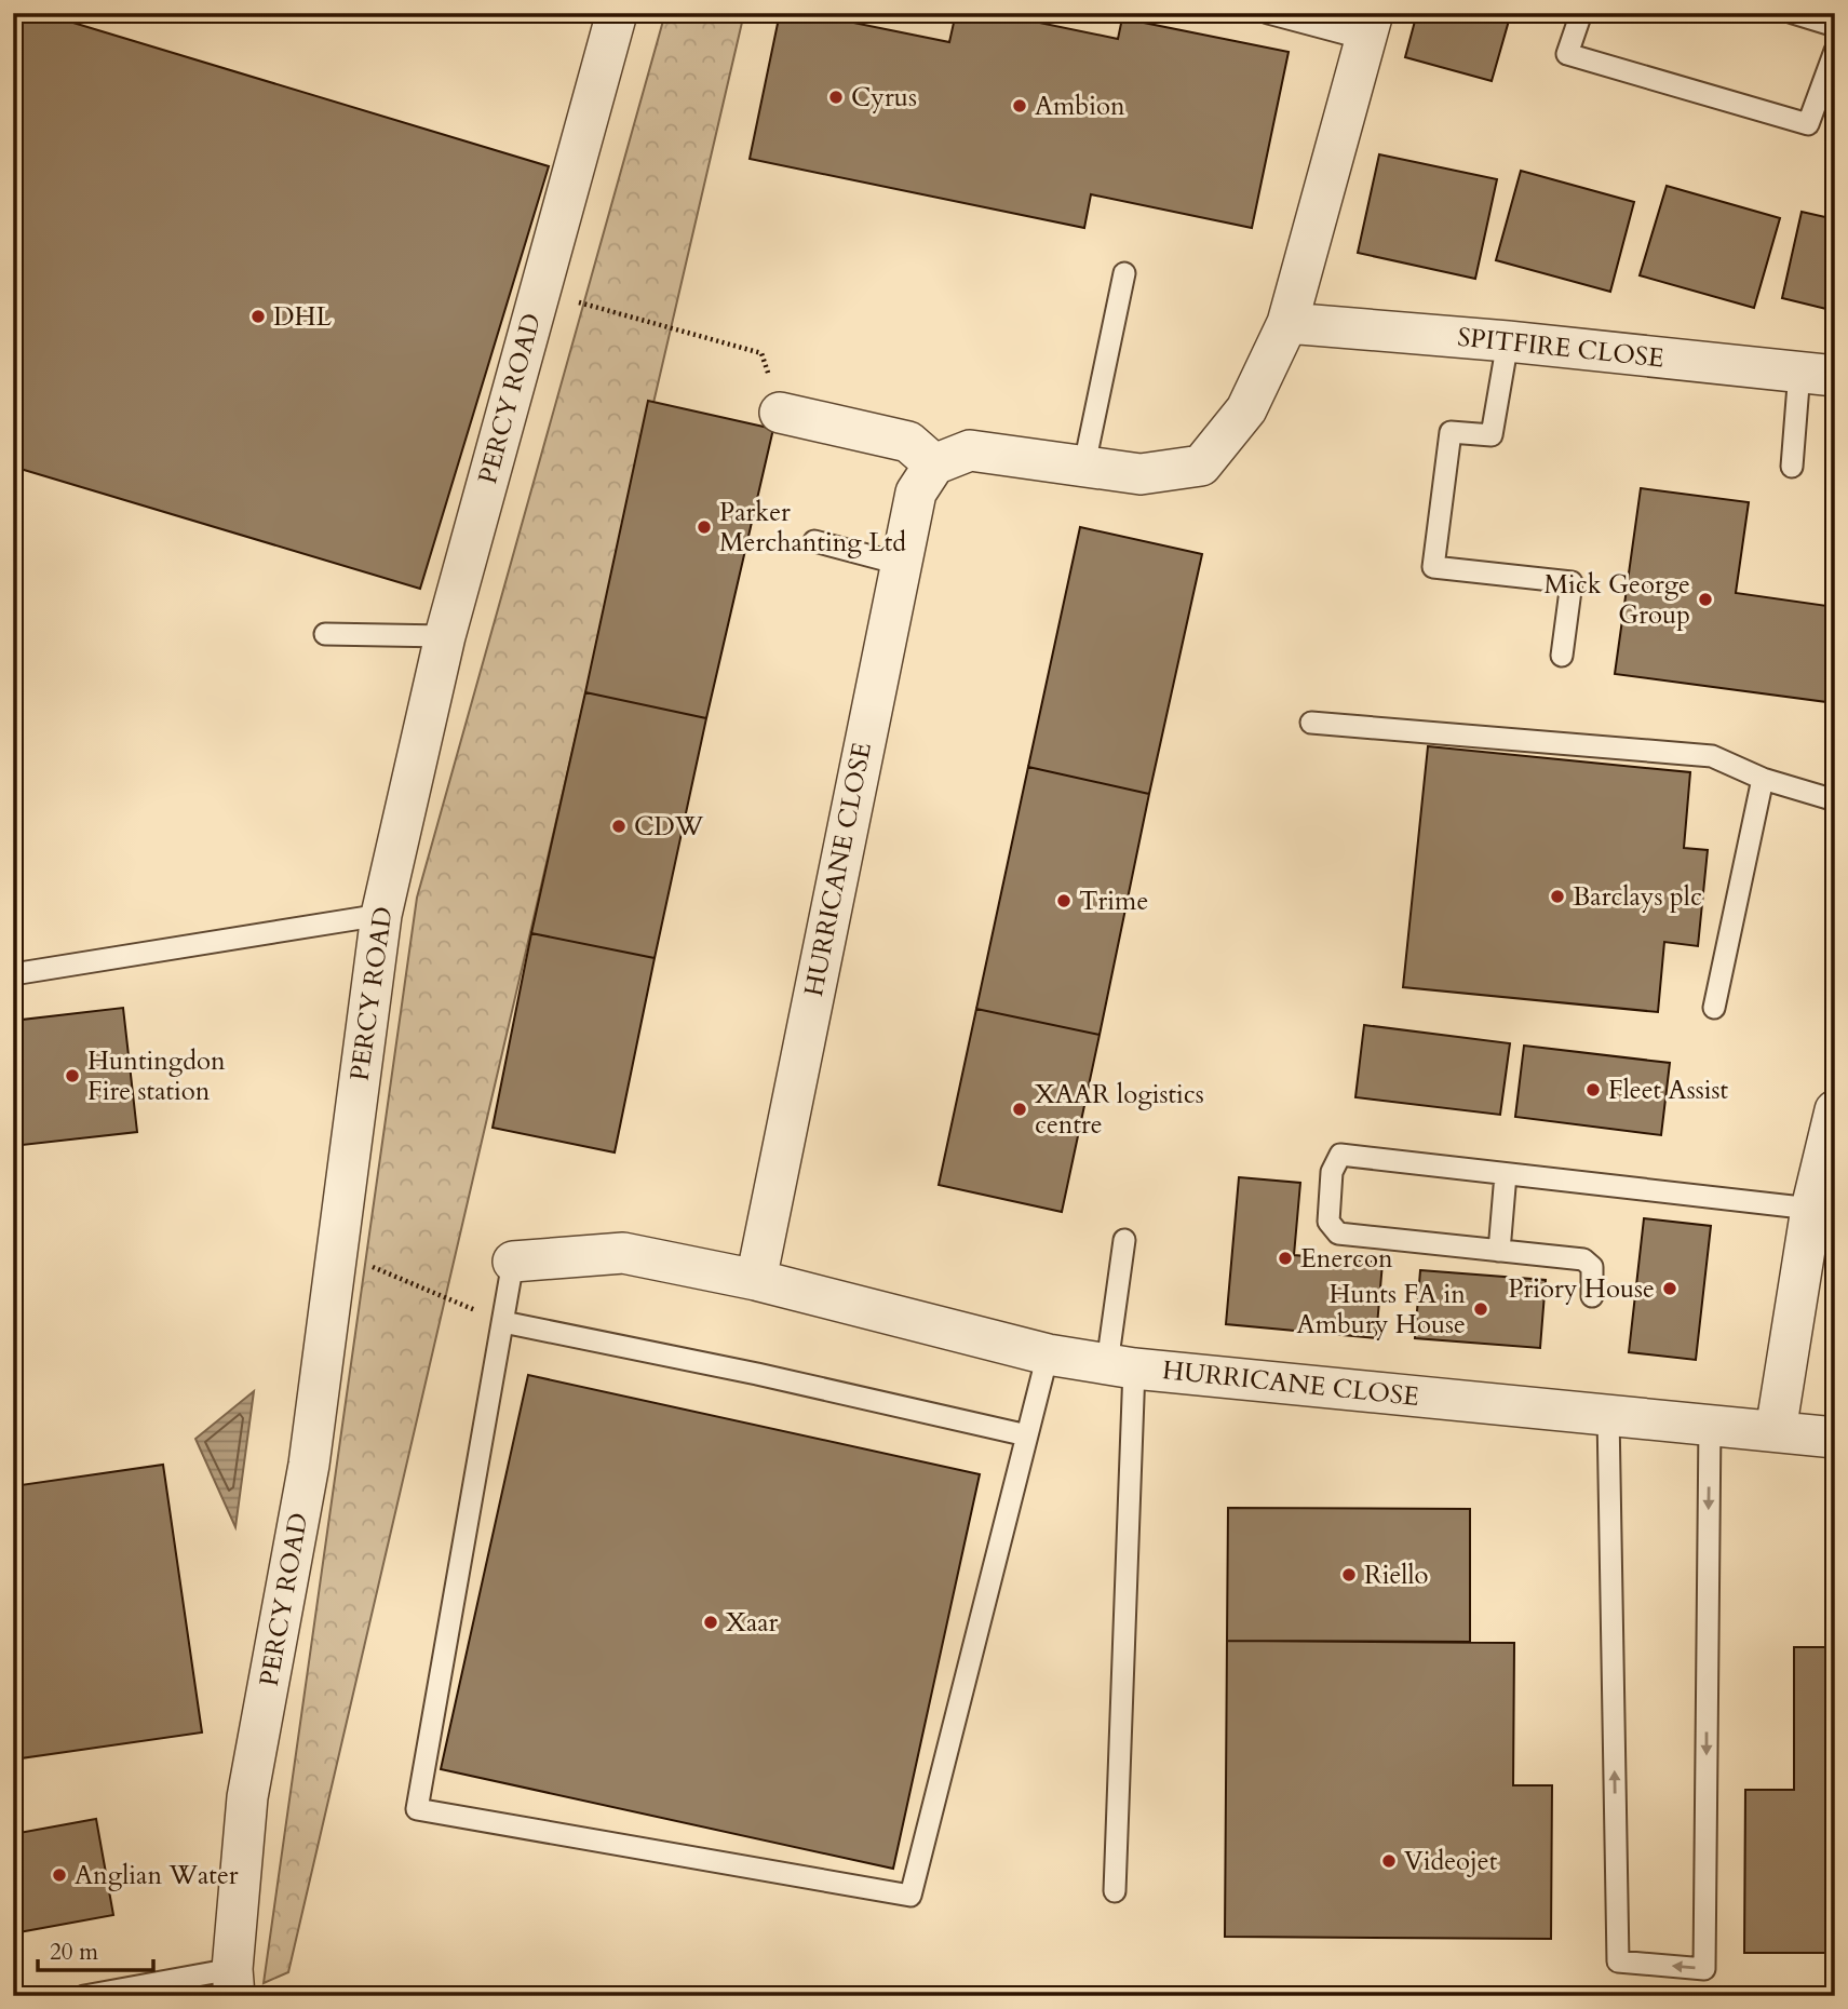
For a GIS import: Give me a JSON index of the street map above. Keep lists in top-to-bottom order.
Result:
{
  "streets": {
    "street": ["SPITFIRE CLOSE", "PERCY ROAD", "HURRICANE CLOSE"]
  },
  "places": [
    "Cyrus",
    "Ambion",
    "DHL",
    "Parker Merchanting Ltd",
    "Mick George Group",
    "CDW",
    "Barclays plc",
    "Trime",
    "Huntingdon Fire station",
    "Fleet Assist",
    "XAAR logistics centre",
    "Enercon",
    "Priory House",
    "Hunts FA in Ambury House",
    "Riello",
    "Xaar",
    "Videojet",
    "Anglian Water"
  ],
  "scale_bar": "20 m"
}
